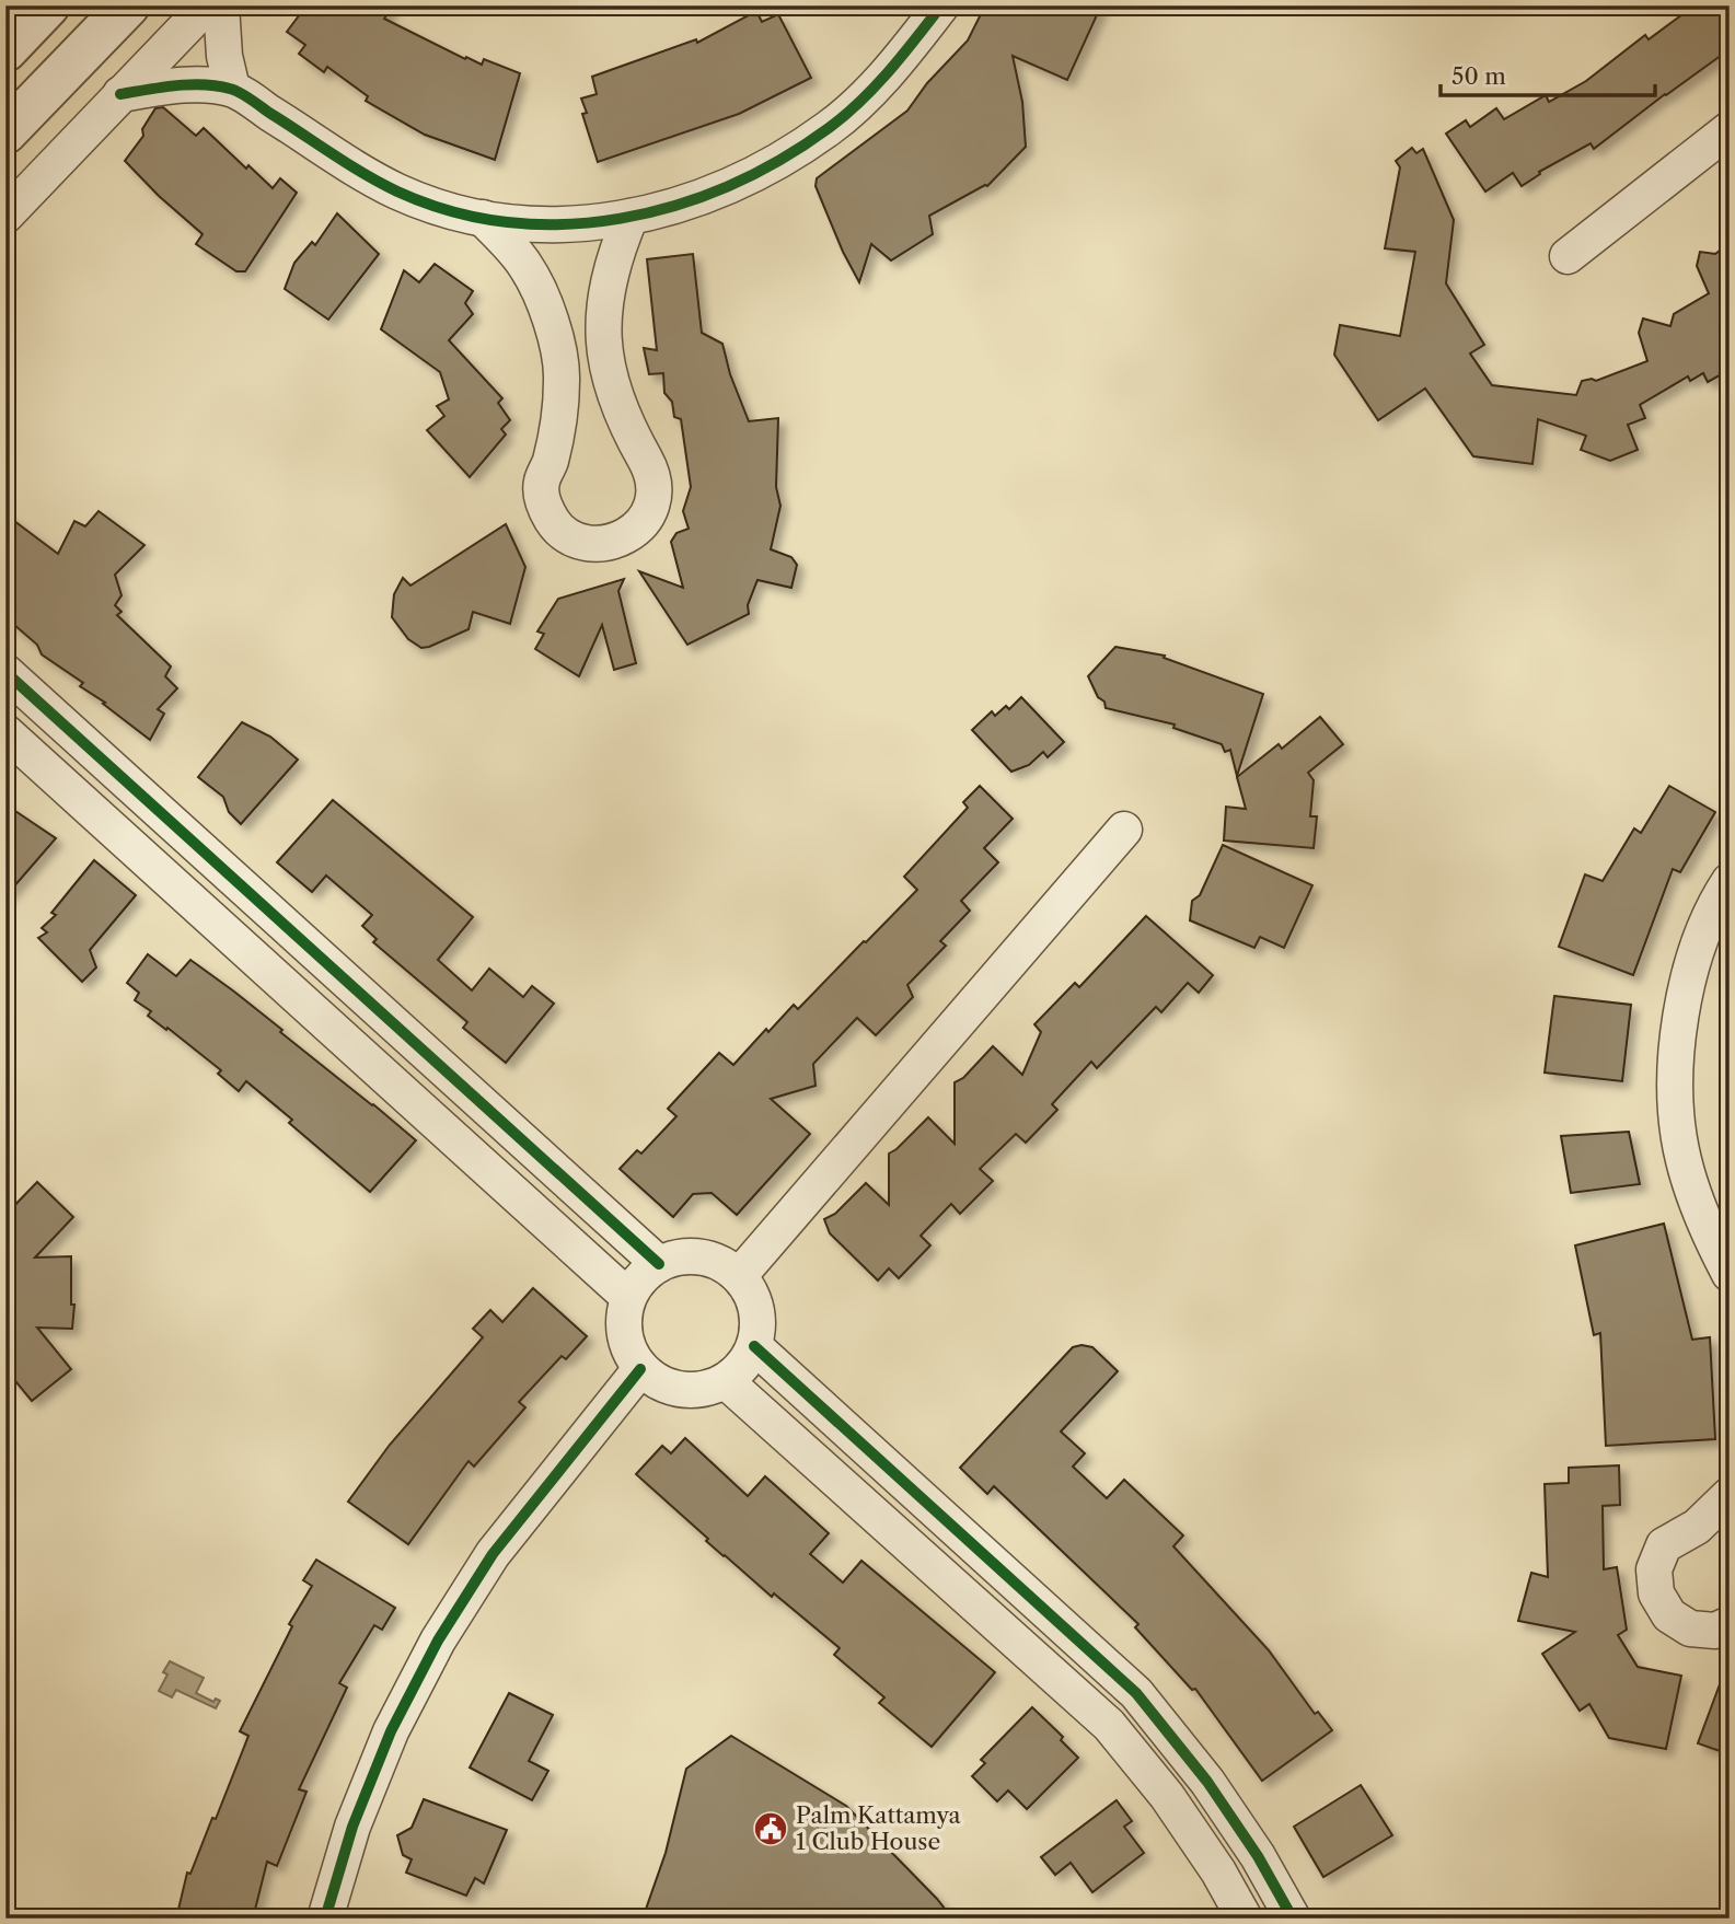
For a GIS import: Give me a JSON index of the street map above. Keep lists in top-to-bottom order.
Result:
{
  "places": {
    "public building": ["Palm Kattamya 1 Club House"]
  },
  "scale_bar": "50 m"
}
